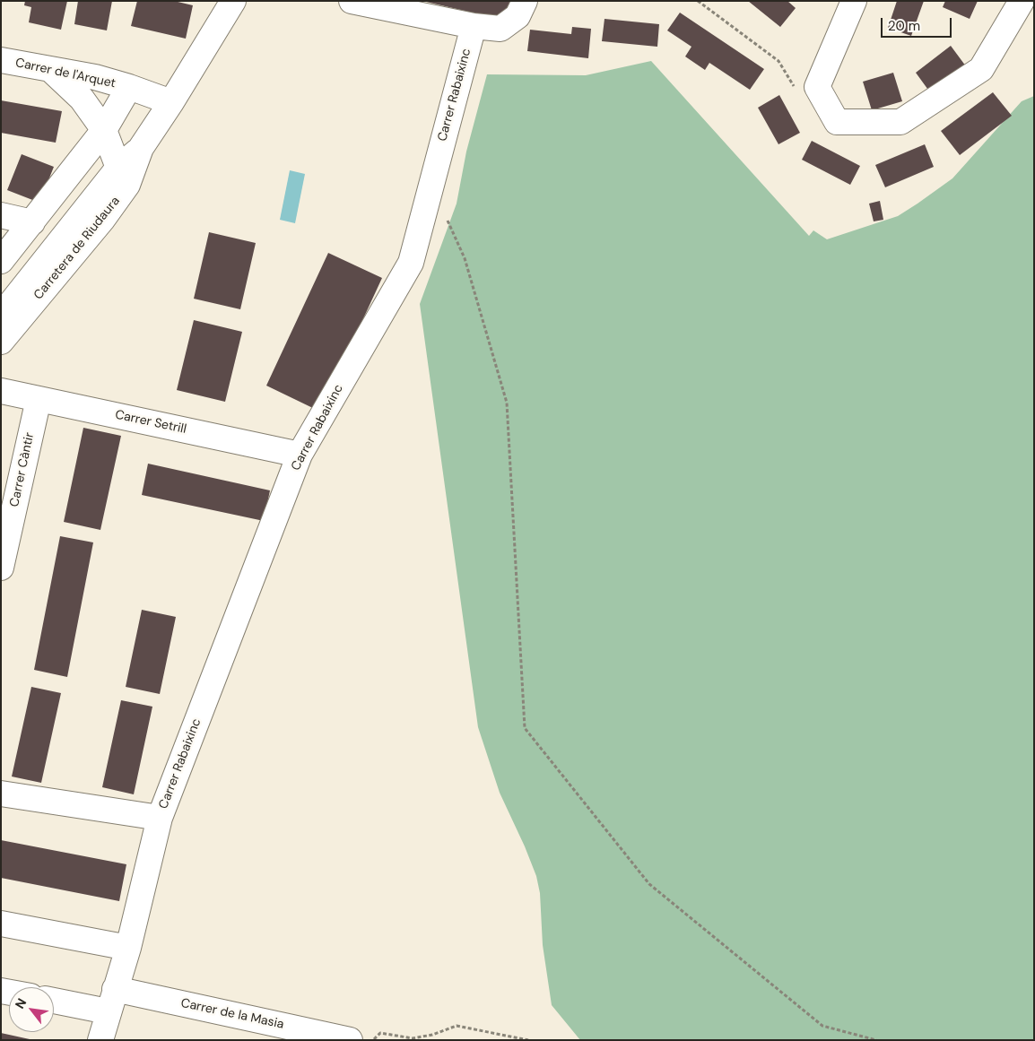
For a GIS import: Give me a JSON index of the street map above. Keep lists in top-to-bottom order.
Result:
{
  "streets": {
    "street": [
      "Carrer de l'Arquet",
      "Carrer Rabaixinc",
      "Carretera de Riudaura",
      "Carrer Setrill",
      "Carrer Càntir",
      "Carrer de la Masia"
    ]
  },
  "crossings": [
    ["Carrer de l'Arquet", "Carretera de Riudaura"],
    ["Carrer Rabaixinc", "Carrer Setrill"],
    ["Carrer Rabaixinc", "Carrer de la Masia"],
    ["Carrer Setrill", "Carrer Càntir"]
  ],
  "scale_bar": "20 m",
  "north": "top left"
}
